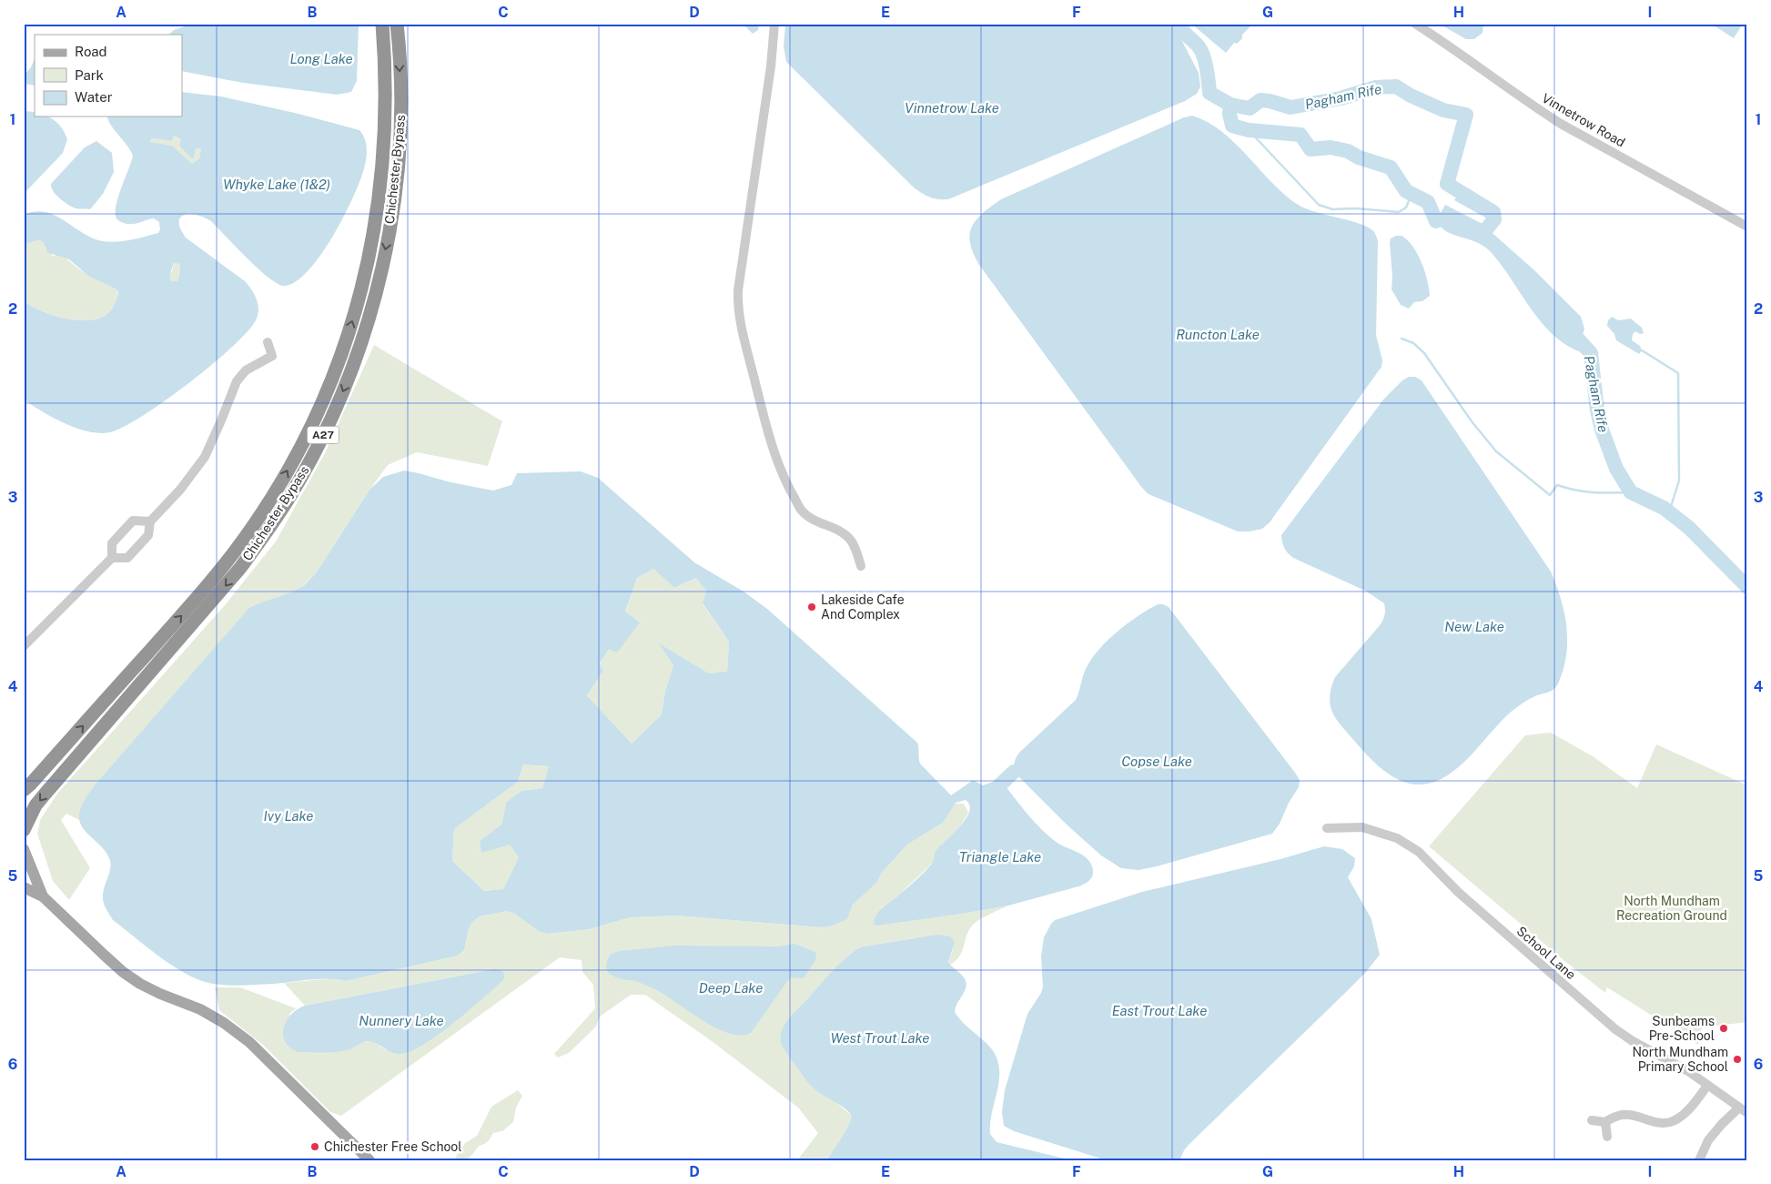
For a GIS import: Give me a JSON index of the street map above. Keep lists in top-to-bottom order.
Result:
{
  "streets": {
    "highway": ["Chichester Bypass", "A27"],
    "street": ["Vinnetrow Road", "School Lane"]
  },
  "water": [
    "Long Lake",
    "Pagham Rife",
    "Vinnetrow Lake",
    "Whyke Lake (1&2)",
    "Runcton Lake",
    "New Lake",
    "Copse Lake",
    "Ivy Lake",
    "Triangle Lake",
    "Deep Lake",
    "East Trout Lake",
    "Nunnery Lake",
    "West Trout Lake"
  ],
  "parks": ["North Mundham Recreation Ground"],
  "places": [
    "Lakeside Cafe And Complex",
    "Sunbeams Pre-School",
    "North Mundham Primary School",
    "Chichester Free School"
  ],
  "legend": ["Road", "Park", "Water"],
  "grid": {
    "columns": [
      "A",
      "B",
      "C",
      "D",
      "E",
      "F",
      "G",
      "H",
      "I"
    ],
    "rows": [
      "1",
      "2",
      "3",
      "4",
      "5",
      "6"
    ]
  }
}
